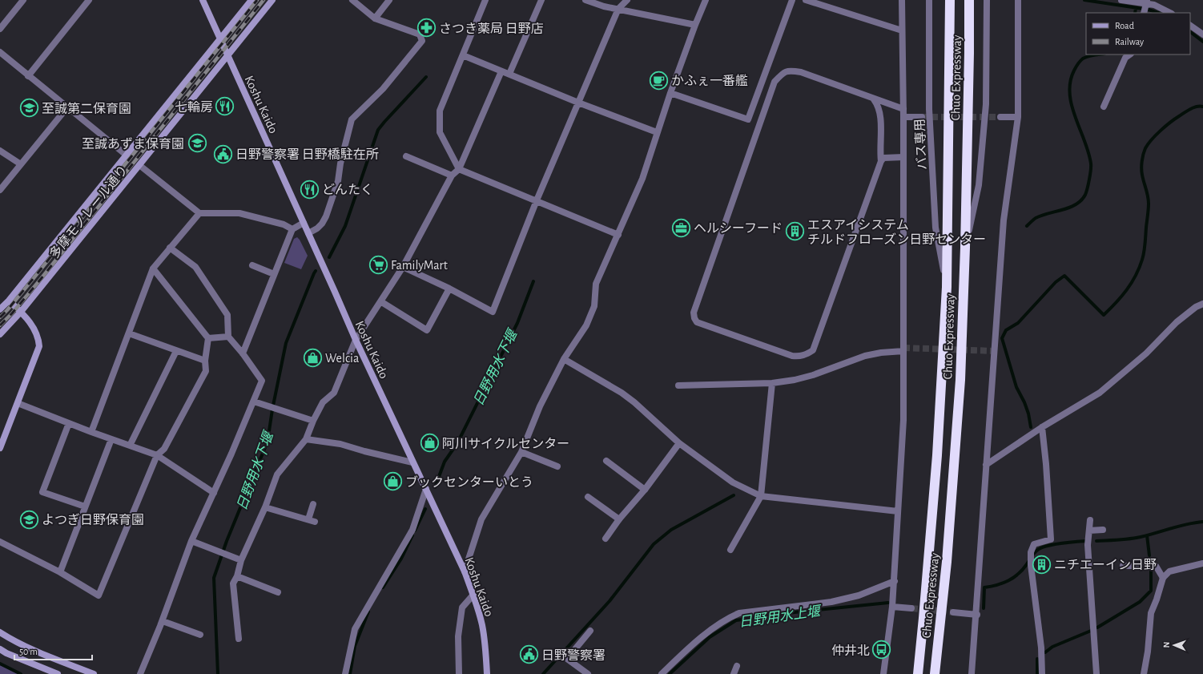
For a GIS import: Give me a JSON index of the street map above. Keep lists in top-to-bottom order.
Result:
{
  "streets": {
    "highway": ["Chuo Expressway"],
    "main road": ["Koshu Kaido", "多摩モノレール通り"],
    "street": ["バス専用"]
  },
  "crossings": [
    ["Chuo Expressway", "バス専用"],
    ["Koshu Kaido", "多摩モノレール通り"]
  ],
  "water": ["日野用水下堰", "日野用水上堰"],
  "places": {
    "pharmacy": ["さつき薬局 日野店"],
    "cafe": ["かふぇ一番艦"],
    "restaurant": ["七輪房", "どんたく"],
    "school or university": ["至誠第二保育園", "至誠あずま保育園", "よつぎ日野保育園"],
    "public building": ["日野警察署 日野橋駐在所", "日野警察署"],
    "office": ["ヘルシーフード"],
    "building": ["エスアイシステム チルドフローズン日野センター", "ニチエーイン日野"],
    "supermarket": ["FamilyMart"],
    "shop": ["Welcia", "阿川サイクルセンター", "ブックセンターいとう"],
    "bus stop": ["仲井北"]
  },
  "legend": ["Road", "Railway"],
  "scale_bar": "50 m",
  "north": "left"
}
